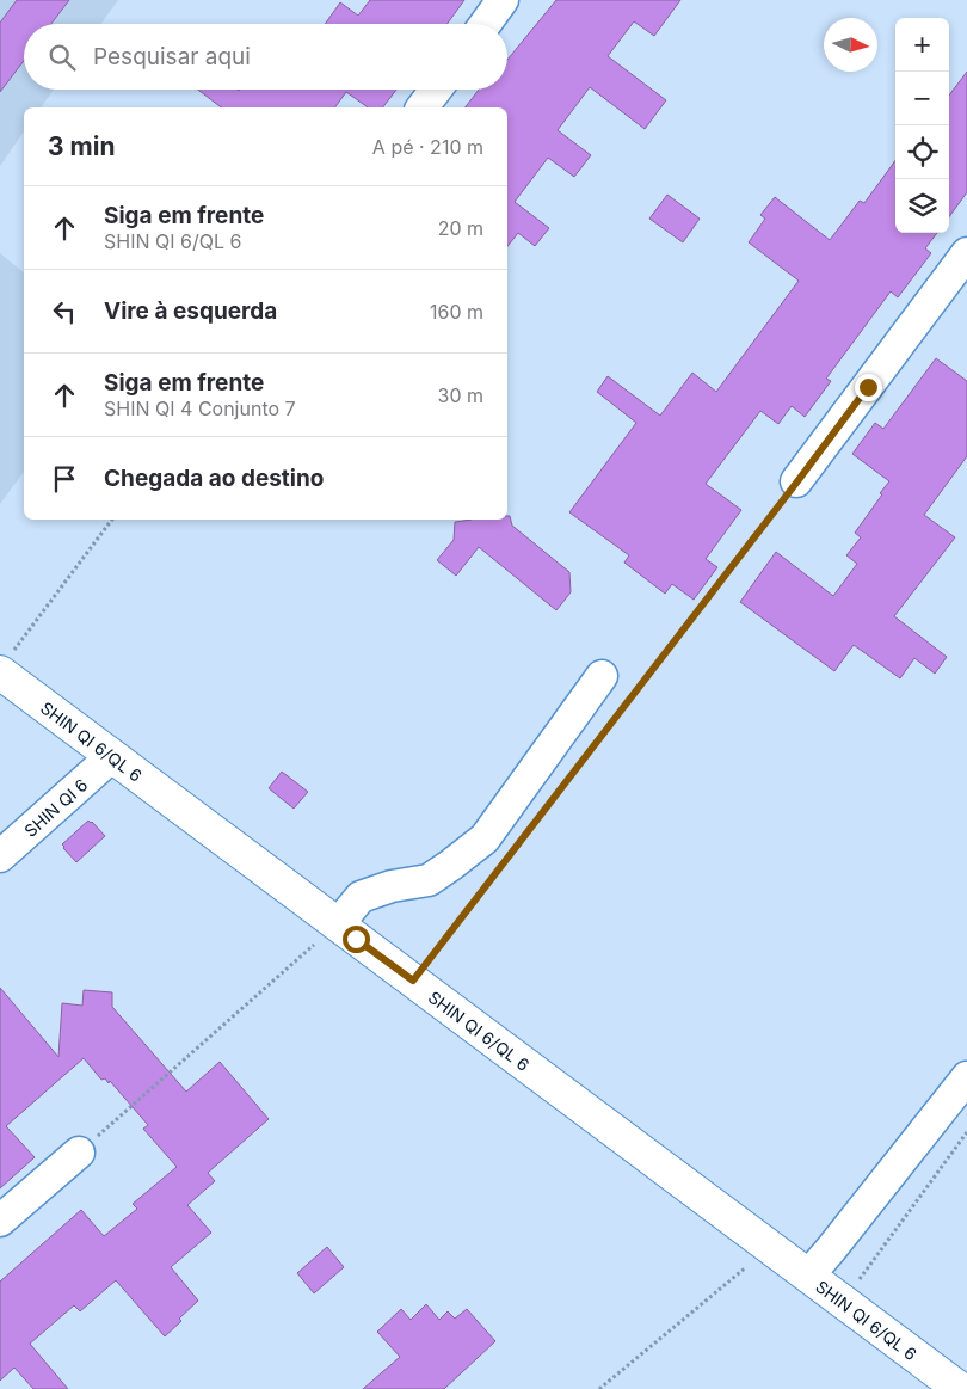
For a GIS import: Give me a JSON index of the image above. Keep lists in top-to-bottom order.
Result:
{
  "streets": {
    "street": ["SHIN QI 6/QL 6", "SHIN QI 6"]
  },
  "crossings": [
    ["SHIN QI 6/QL 6", "SHIN QI 6"]
  ],
  "north": "right",
  "page": {
    "map_buttons": ["+", "−"],
    "search": "Pesquisar aqui",
    "heading": ["3 min", "A pé · 210 m"],
    "list": [
      ["Siga em frente", "SHIN QI 6/QL 6", "20 m"],
      ["Vire à esquerda", "160 m"],
      ["Siga em frente", "SHIN QI 4 Conjunto 7", "30 m"],
      "Chegada ao destino"
    ]
  }
}
